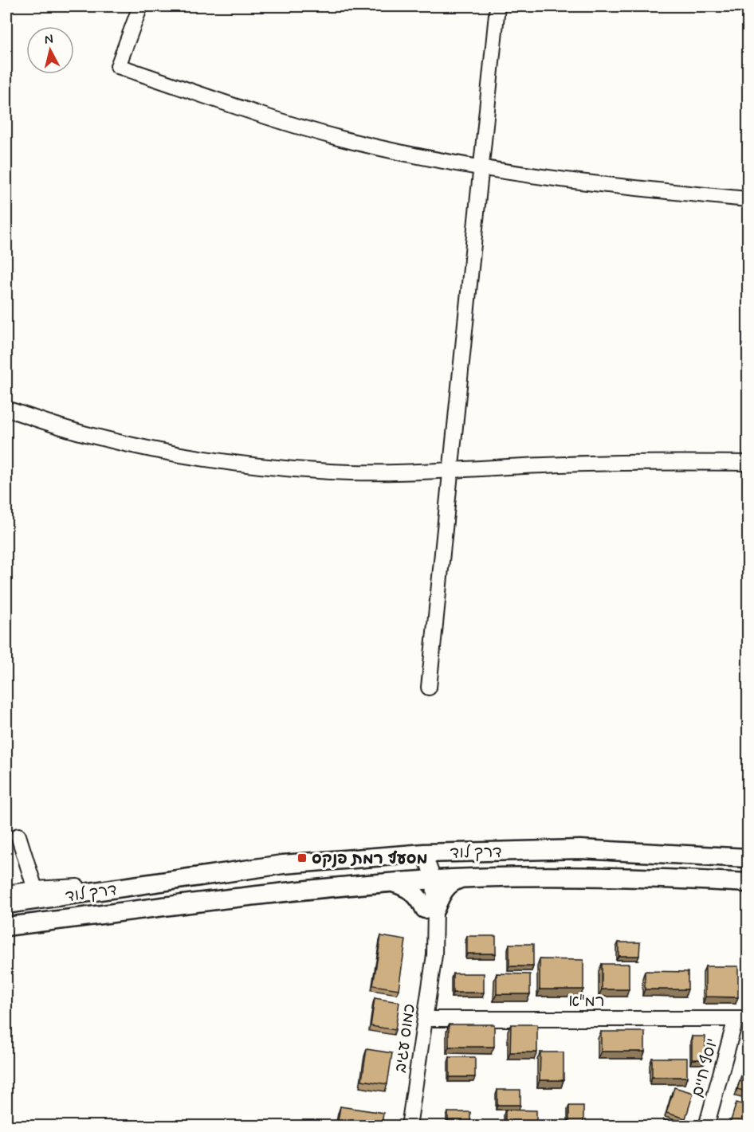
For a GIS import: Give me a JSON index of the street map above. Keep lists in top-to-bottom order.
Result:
{
  "streets": {
    "main road": ["דרך לוד"],
    "street": ["רמ\"א", "כמוס עגיב", "יוסף חיים"]
  },
  "crossings": [
    ["דרך לוד", "כמוס עגיב"],
    ["רמ\"א", "כמוס עגיב"],
    ["רמ\"א", "יוסף חיים"]
  ],
  "places": {
    "transit": ["מסעף רמת פנקס"]
  },
  "north": "top"
}
